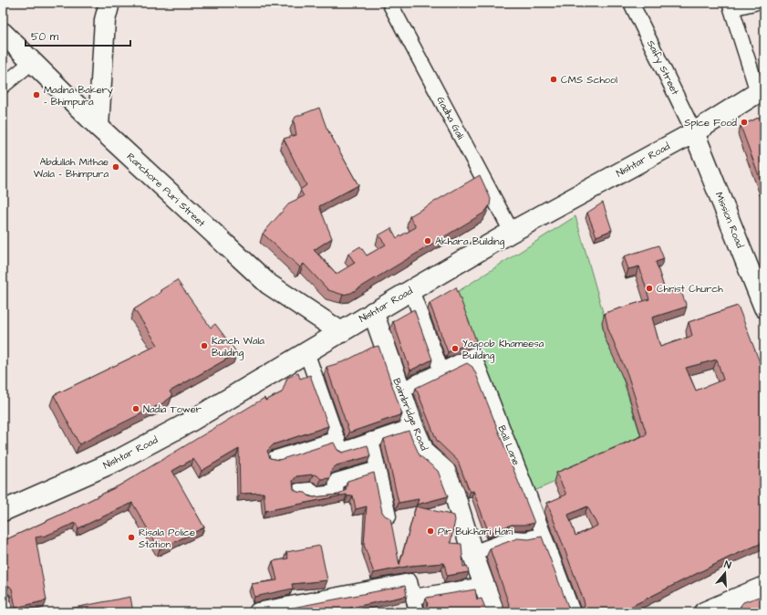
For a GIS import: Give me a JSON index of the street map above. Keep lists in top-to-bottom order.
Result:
{
  "streets": {
    "main road": [
      "Nishtar Road",
      "Ranchore Puri Street",
      "Mission Road",
      "Baimbridge Road"
    ],
    "street": ["Saify Street", "Gadha Gali", "Ball Lane"]
  },
  "crossings": [
    ["Saify Street", "Nishtar Road"],
    ["Saify Street", "Mission Road"],
    ["Gadha Gali", "Nishtar Road"],
    ["Nishtar Road", "Ranchore Puri Street"],
    ["Nishtar Road", "Mission Road"],
    ["Nishtar Road", "Baimbridge Road"],
    ["Baimbridge Road", "Ball Lane"]
  ],
  "places": [
    "CMS School",
    "Madina Bakery - Bhimpura",
    "SpIce Food",
    "Abdullah Mithae Wala - Bhimpura",
    "Akhara Building",
    "Christ Church",
    "Kanch Wala Building",
    "Yaqoob Khameesa Building",
    "Nadia Tower",
    "Pir Bukhari Hari",
    "Risala Police Station"
  ],
  "scale_bar": "50 m",
  "north": "top"
}
